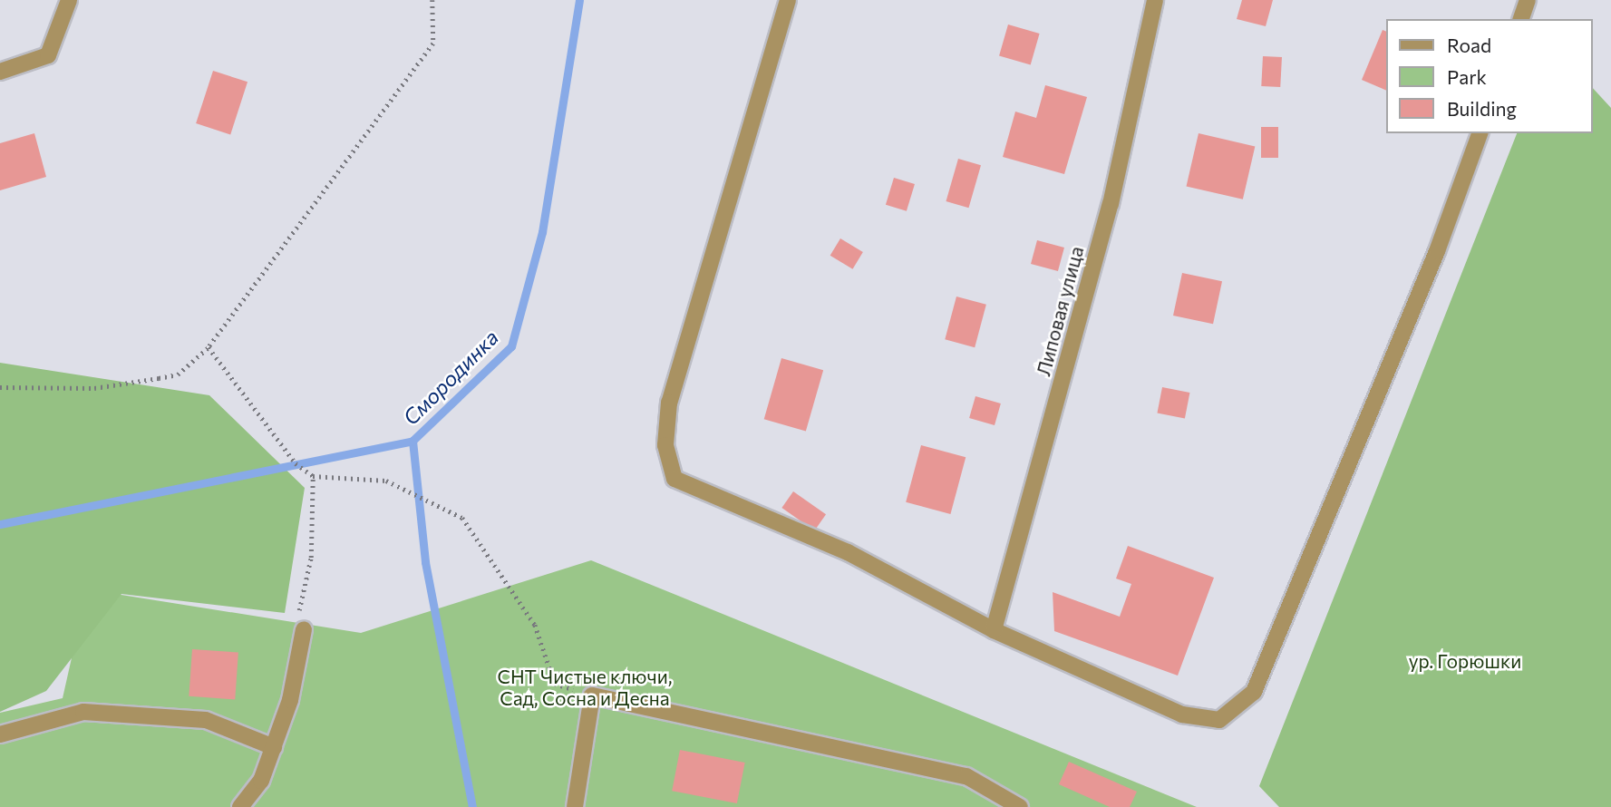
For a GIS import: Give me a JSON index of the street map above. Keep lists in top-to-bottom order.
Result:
{
  "streets": {
    "street": ["Липовая улица"]
  },
  "water": ["Смородинка"],
  "parks": ["ур. Горюшки", "СНТ Чистые ключи, Сад, Сосна и Десна"],
  "legend": ["Road", "Park", "Building"]
}
